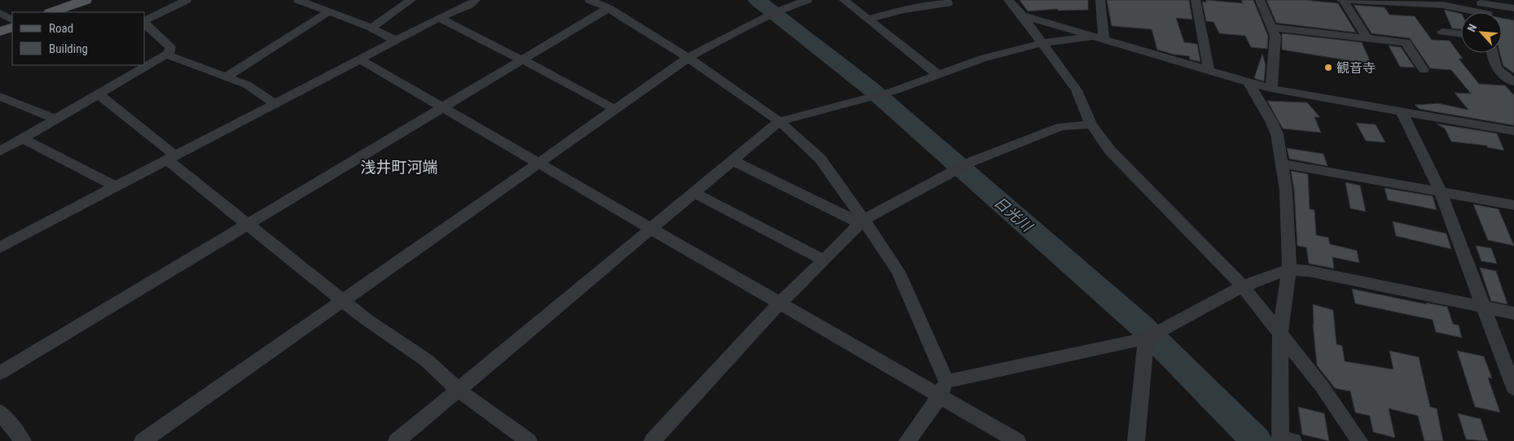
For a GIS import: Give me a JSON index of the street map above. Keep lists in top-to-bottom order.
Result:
{
  "districts": ["浅井町河端"],
  "water": ["日光川"],
  "places": ["観音寺"],
  "legend": ["Road", "Building"],
  "north": "top left"
}
